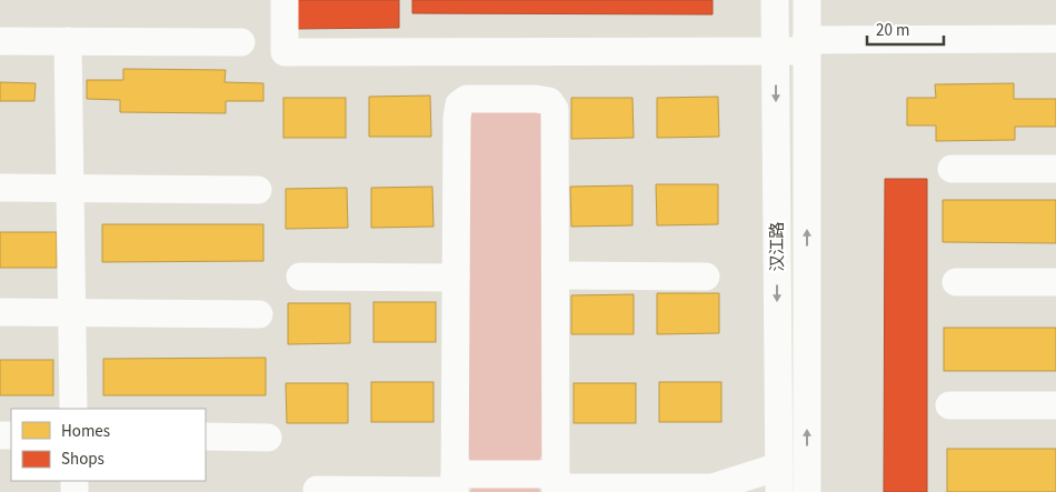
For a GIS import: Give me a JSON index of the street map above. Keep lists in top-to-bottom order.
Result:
{
  "streets": {
    "street": ["汉江路"]
  },
  "legend": ["Homes", "Shops"],
  "scale_bar": "20 m"
}
